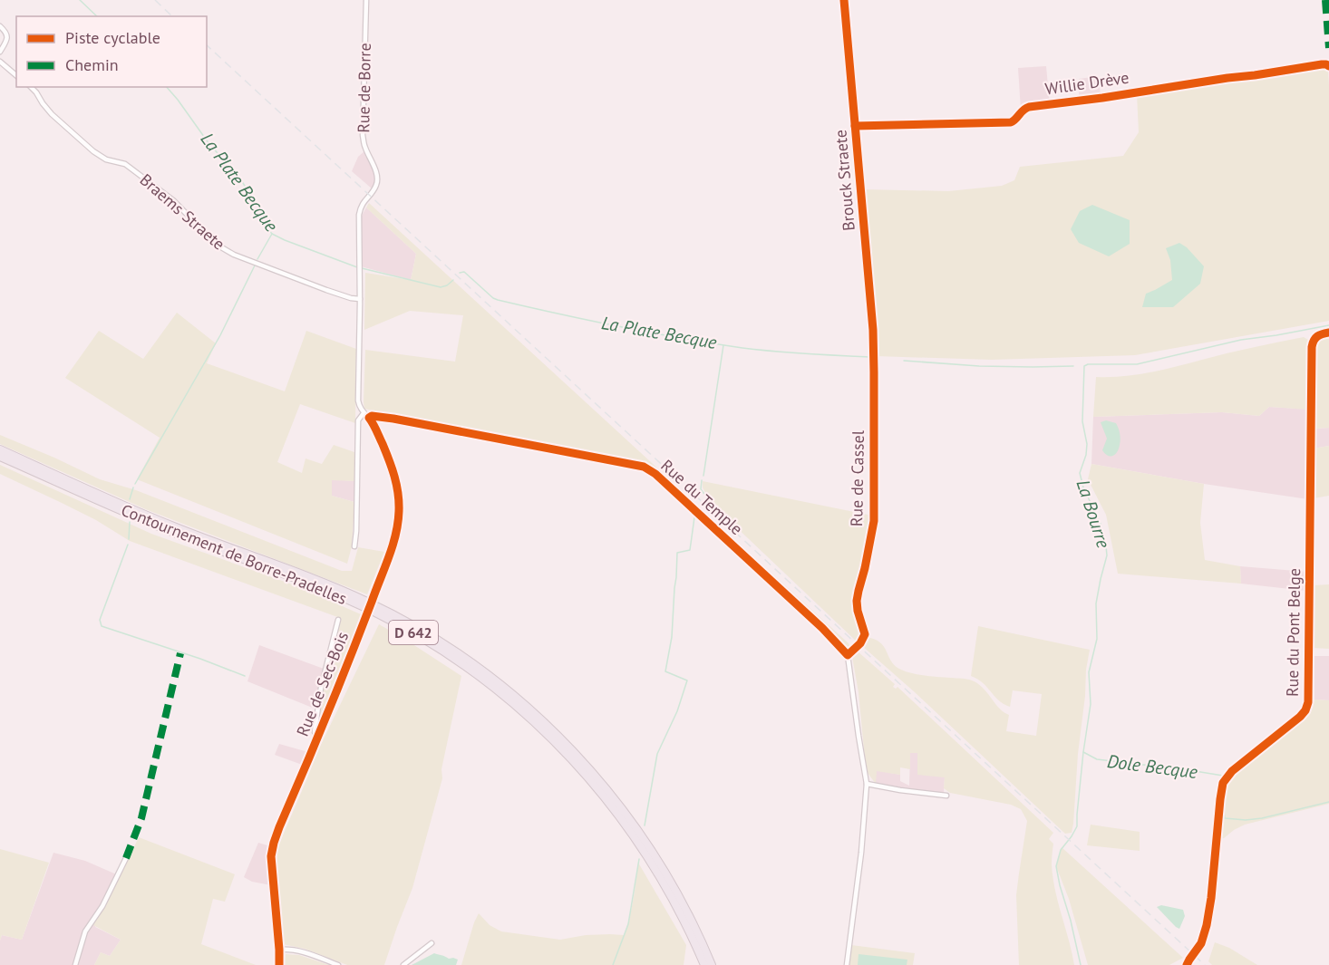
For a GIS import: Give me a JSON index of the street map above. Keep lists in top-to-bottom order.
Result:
{
  "streets": {
    "highway": ["Contournement de Borre-Pradelles", "D 642"],
    "street": [
      "Willie Drève",
      "Rue de Borre",
      "Brouck Straete",
      "Braems Straete",
      "Rue de Cassel",
      "Rue du Temple",
      "Rue du Pont Belge",
      "Rue de Sec-Bois"
    ]
  },
  "crossings": [
    ["Willie Drève", "Brouck Straete"],
    ["Rue de Borre", "Braems Straete"],
    ["Brouck Straete", "Rue de Cassel"],
    ["Rue de Cassel", "Rue du Temple"],
    ["Rue du Temple", "Rue de Sec-Bois"]
  ],
  "water": ["La Plate Becque", "La Bourre", "Dole Becque"],
  "legend": ["Piste cyclable", "Chemin"]
}
